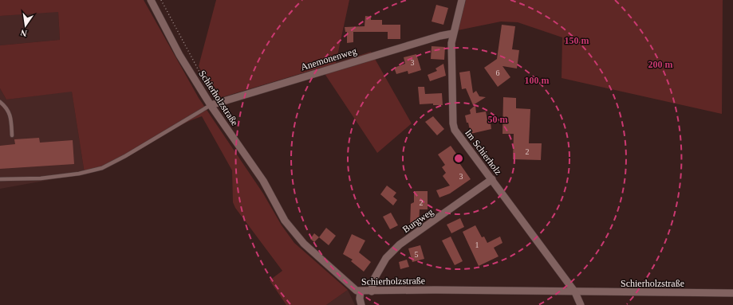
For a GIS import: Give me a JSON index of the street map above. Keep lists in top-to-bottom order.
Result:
{
  "streets": {
    "street": [
      "Anemonenweg",
      "Schierholzstraße",
      "Im Schierholz",
      "Burgweg"
    ]
  },
  "crossings": [
    ["Anemonenweg", "Schierholzstraße"],
    ["Anemonenweg", "Im Schierholz"],
    ["Schierholzstraße", "Im Schierholz"],
    ["Schierholzstraße", "Burgweg"],
    ["Im Schierholz", "Burgweg"]
  ],
  "house_numbers": [
    "3",
    "6",
    "2",
    "3",
    "2",
    "1",
    "5"
  ],
  "north": "bottom",
  "rings": [
    "150 m",
    "200 m",
    "100 m",
    "50 m"
  ]
}
